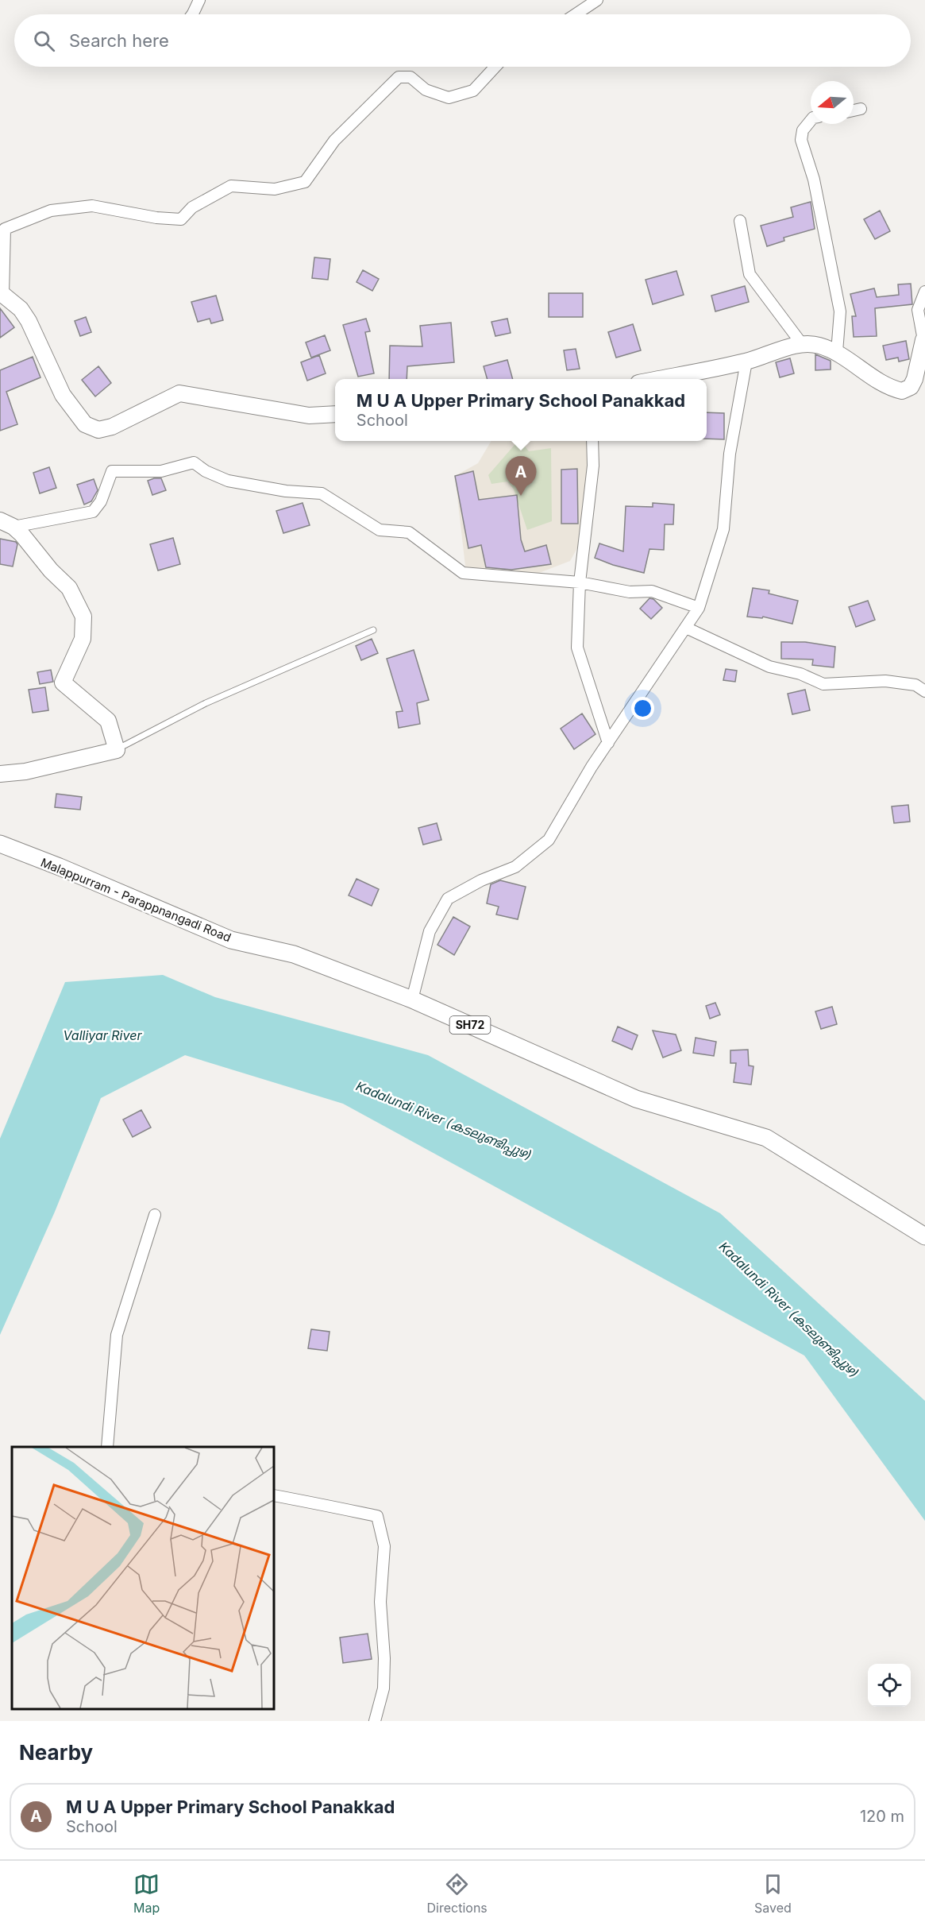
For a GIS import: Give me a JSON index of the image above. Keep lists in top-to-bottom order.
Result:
{
  "streets": {
    "main road": ["Malappurram - Parappnangadi Road", "SH72"]
  },
  "water": ["Valliyar River", "Kadalundi River (കടലുണ്ടിപ്പുഴ)"],
  "north": "left",
  "page": {
    "search": "Search here",
    "popup": ["M U A Upper Primary School Panakkad", "School"],
    "pins": "A",
    "heading": "Nearby",
    "list": [
      {
        "mark": "A",
        "name": "M U A Upper Primary School Panakkad",
        "note": "School",
        "value": "120 m"
      }
    ],
    "nav": ["Map", "Directions", "Saved"]
  }
}
